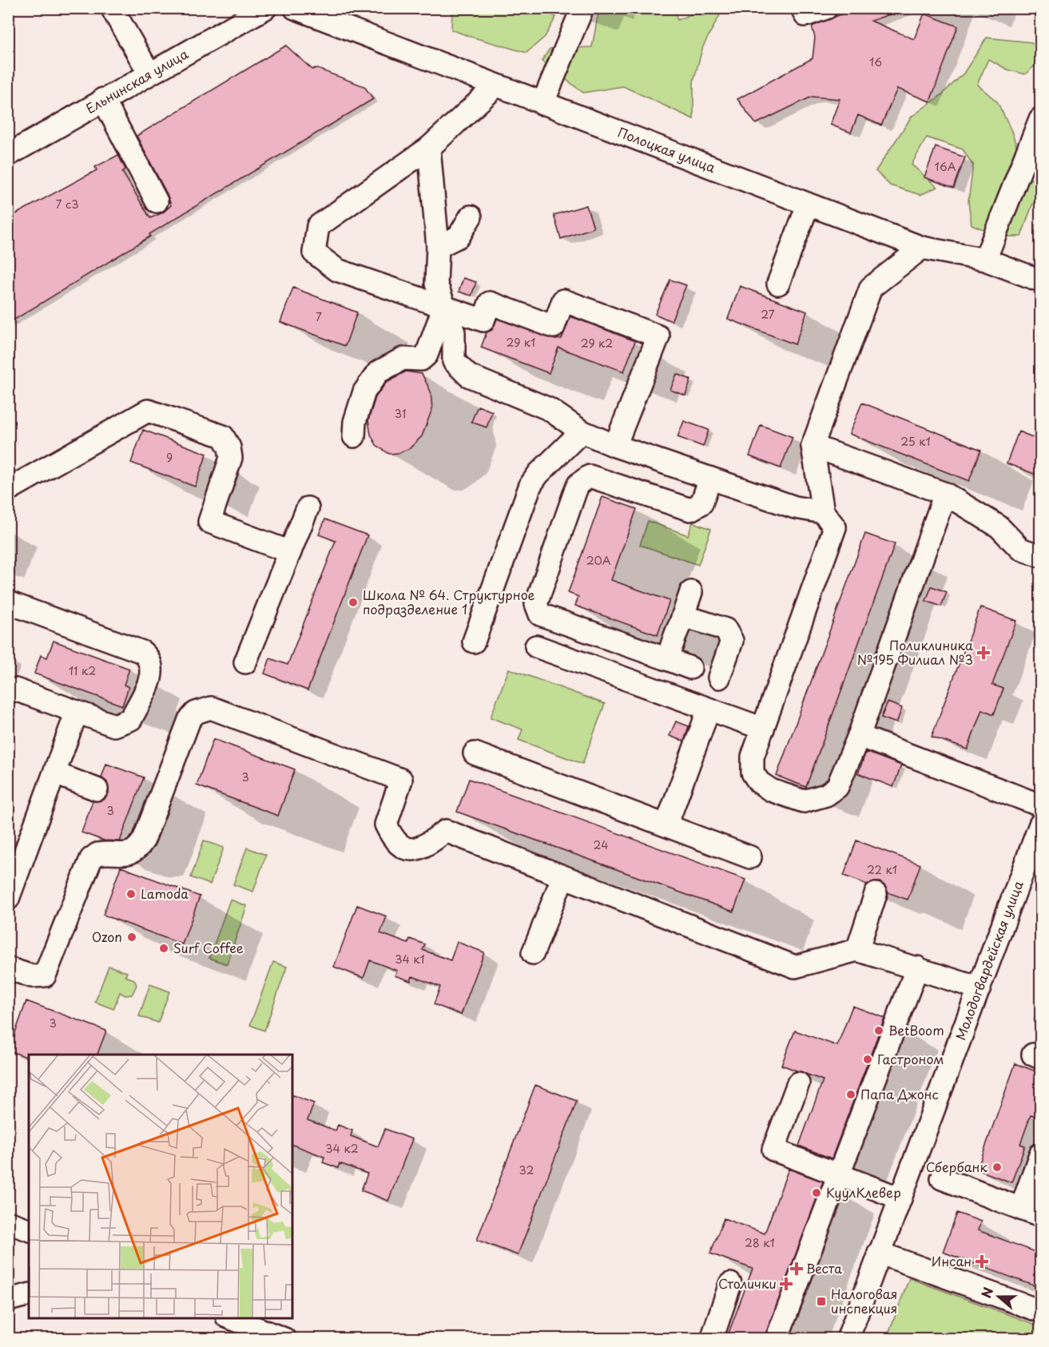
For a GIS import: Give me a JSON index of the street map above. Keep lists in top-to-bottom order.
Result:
{
  "streets": {
    "street": ["Ельнинская улица", "Полоцкая улица", "Молодогвардейская улица"]
  },
  "places": {
    "other": [
      "Школа № 64. Структурное подразделение 1",
      "Lamoda",
      "Ozon",
      "Surf Coffee",
      "BetBoom",
      "Гастроном",
      "Папа Джонс",
      "Сбербанк",
      "КуулКлевер"
    ],
    "health": [
      "Поликлиника №195 Филиал №3",
      "Инсан",
      "Веста",
      "Столички"
    ],
    "transit": ["Налоговая инспекция"]
  },
  "house_numbers": [
    "16",
    "16А",
    "7 с3",
    "27",
    "7",
    "29 к1",
    "29 к2",
    "31",
    "25 к1",
    "9",
    "20А",
    "11 к2",
    "3",
    "3",
    "24",
    "22 к1",
    "34 к1",
    "3",
    "34 к2",
    "32",
    "28 к1"
  ],
  "north": "left"
}
